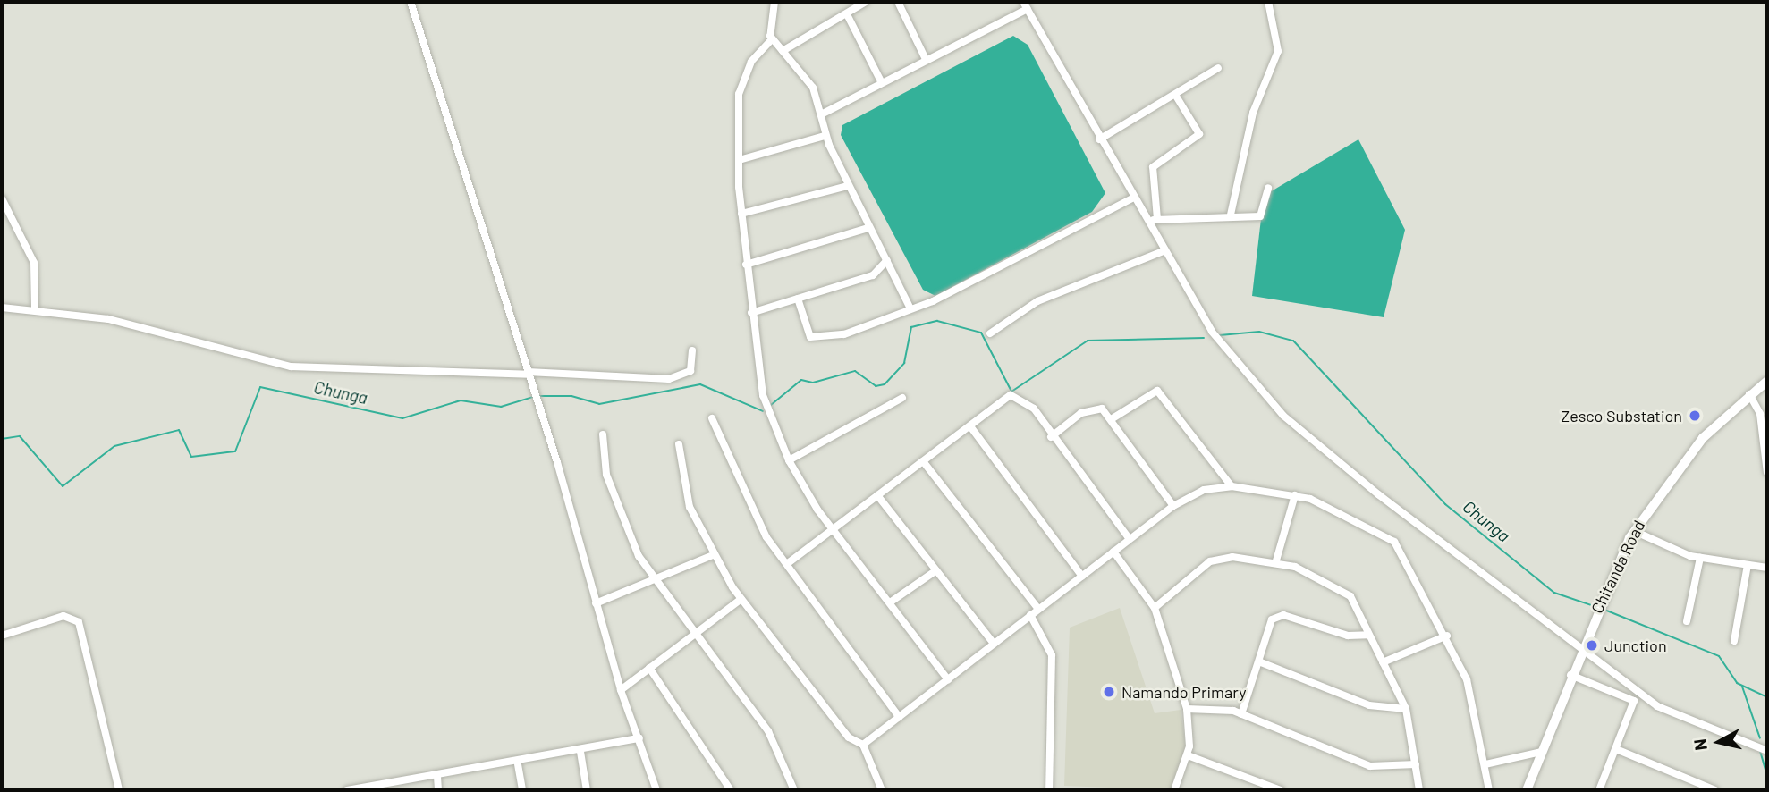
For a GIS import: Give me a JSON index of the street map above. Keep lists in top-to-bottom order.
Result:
{
  "streets": {
    "street": ["Chitanda Road"]
  },
  "water": ["Chunga"],
  "places": ["Zesco Substation", "Junction", "Namando Primary"],
  "north": "left"
}
